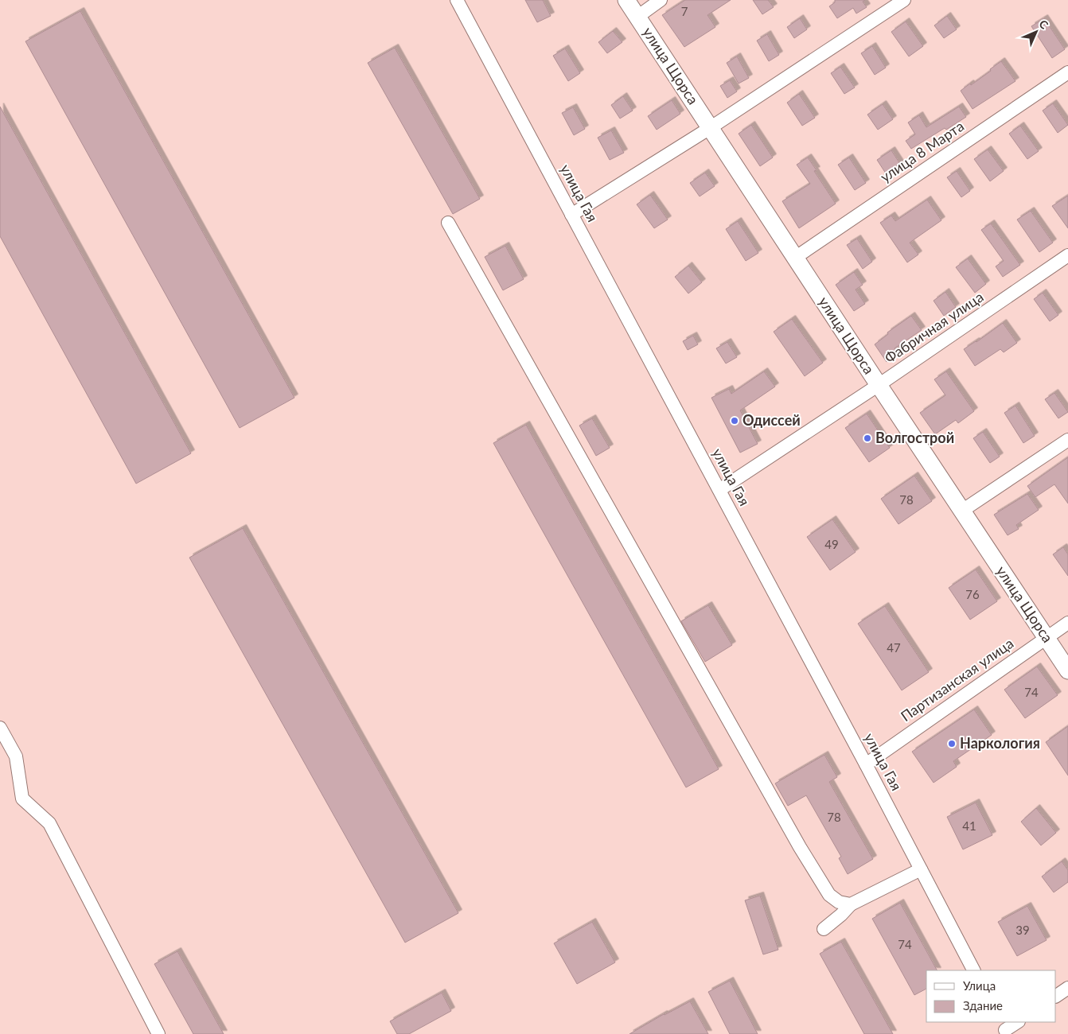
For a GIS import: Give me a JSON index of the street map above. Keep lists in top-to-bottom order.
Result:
{
  "streets": {
    "main road": ["улица Щорса"],
    "street": [
      "улица 8 Марта",
      "улица Гая",
      "Фабричная улица",
      "Партизанская улица"
    ]
  },
  "crossings": [
    ["улица Щорса", "улица 8 Марта"],
    ["улица Щорса", "Фабричная улица"],
    ["улица Щорса", "Партизанская улица"],
    ["улица Гая", "Фабричная улица"],
    ["улица Гая", "Партизанская улица"]
  ],
  "places": ["Одиссей", "Волгострой", "Наркология"],
  "house_numbers": [
    "7",
    "78",
    "49",
    "76",
    "47",
    "74",
    "78",
    "41",
    "39",
    "74"
  ],
  "legend": ["Улица", "Здание"],
  "north": "top right"
}
